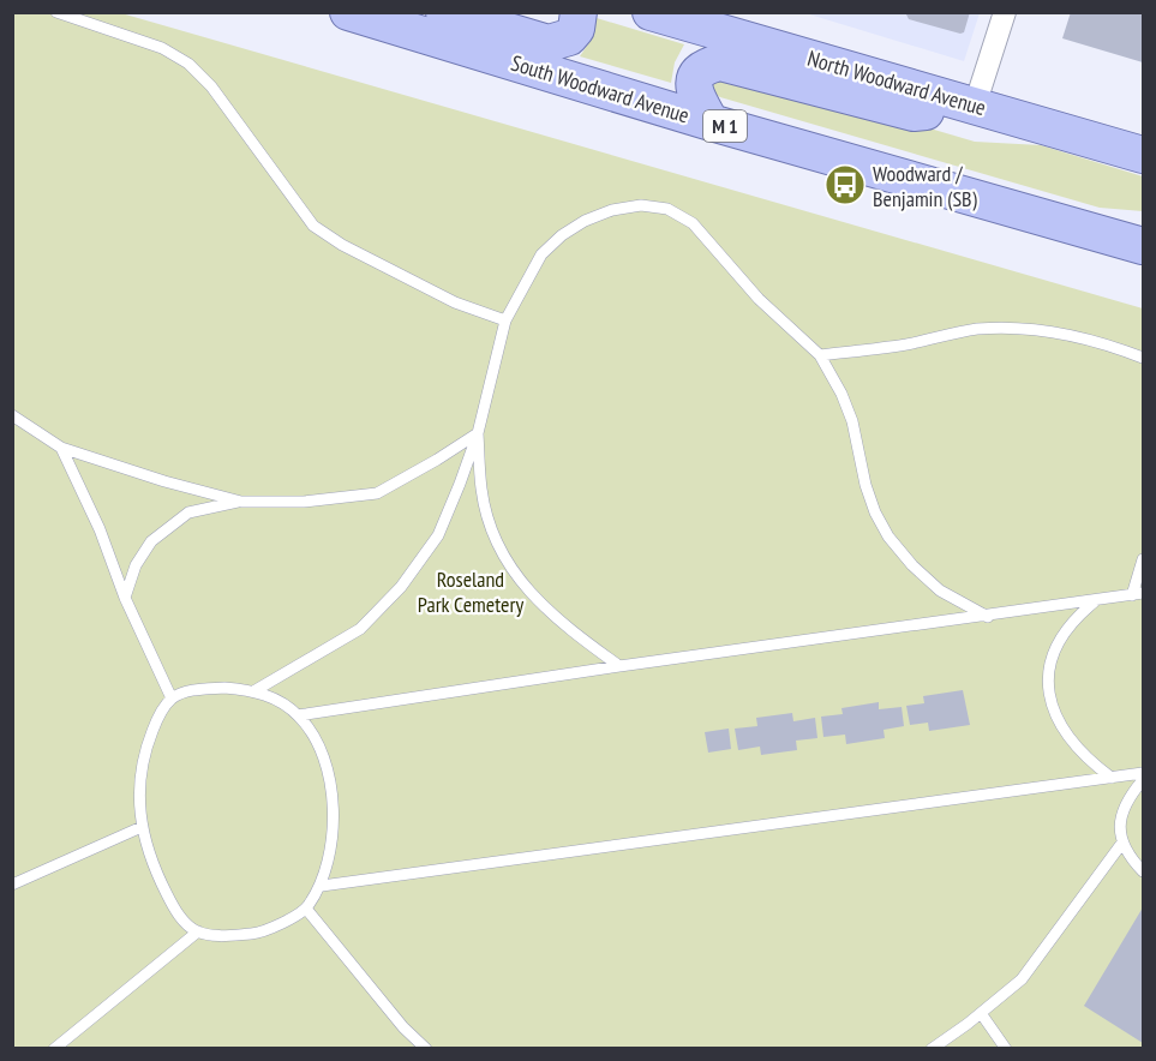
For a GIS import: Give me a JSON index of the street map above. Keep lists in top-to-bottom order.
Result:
{
  "streets": {
    "main road": ["North Woodward Avenue", "South Woodward Avenue", "M 1"]
  },
  "parks": ["Roseland Park Cemetery"],
  "places": {
    "bus stop": ["Woodward / Benjamin (SB)"]
  }
}
